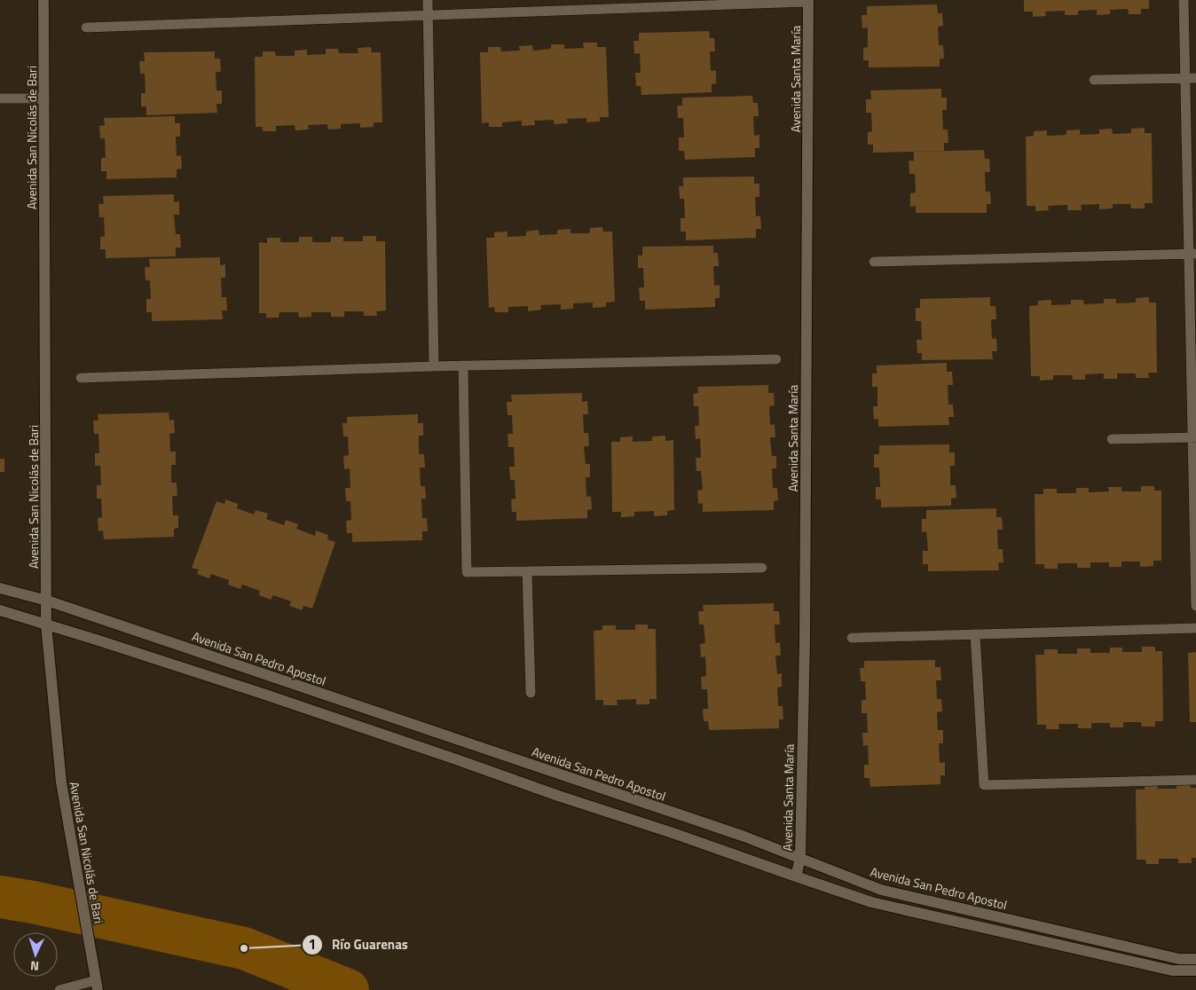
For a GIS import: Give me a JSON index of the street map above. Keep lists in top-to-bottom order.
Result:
{
  "streets": {
    "street": ["Avenida Santa María", "Avenida San Nicolás de Bari", "Avenida San Pedro Apostol"]
  },
  "crossings": [
    ["Avenida Santa María", "Avenida San Pedro Apostol"],
    ["Avenida San Nicolás de Bari", "Avenida San Pedro Apostol"]
  ],
  "places": ["Río Guarenas"],
  "north": "bottom"
}
